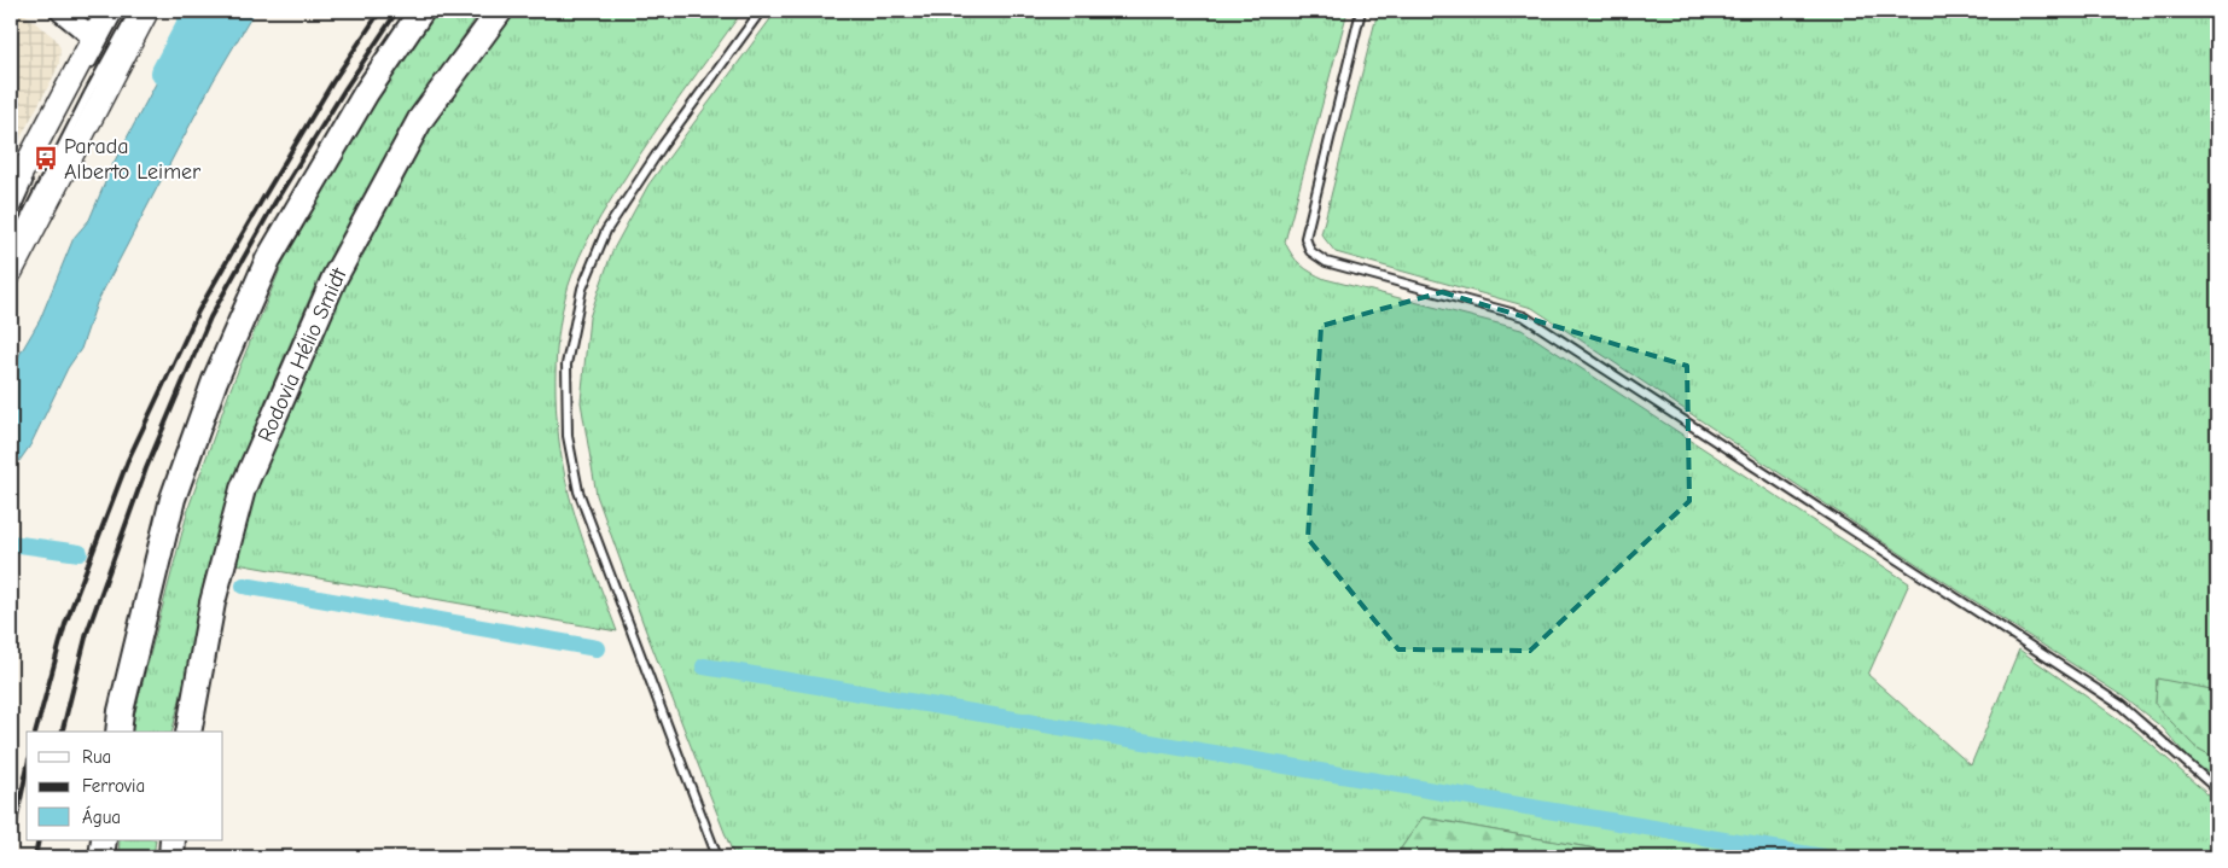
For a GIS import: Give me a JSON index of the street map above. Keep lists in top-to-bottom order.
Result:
{
  "streets": {
    "main road": ["Rodovia Hélio Smidt"]
  },
  "places": {
    "bus stop": ["Parada Alberto Leimer"]
  },
  "legend": ["Rua", "Ferrovia", "Água"]
}
